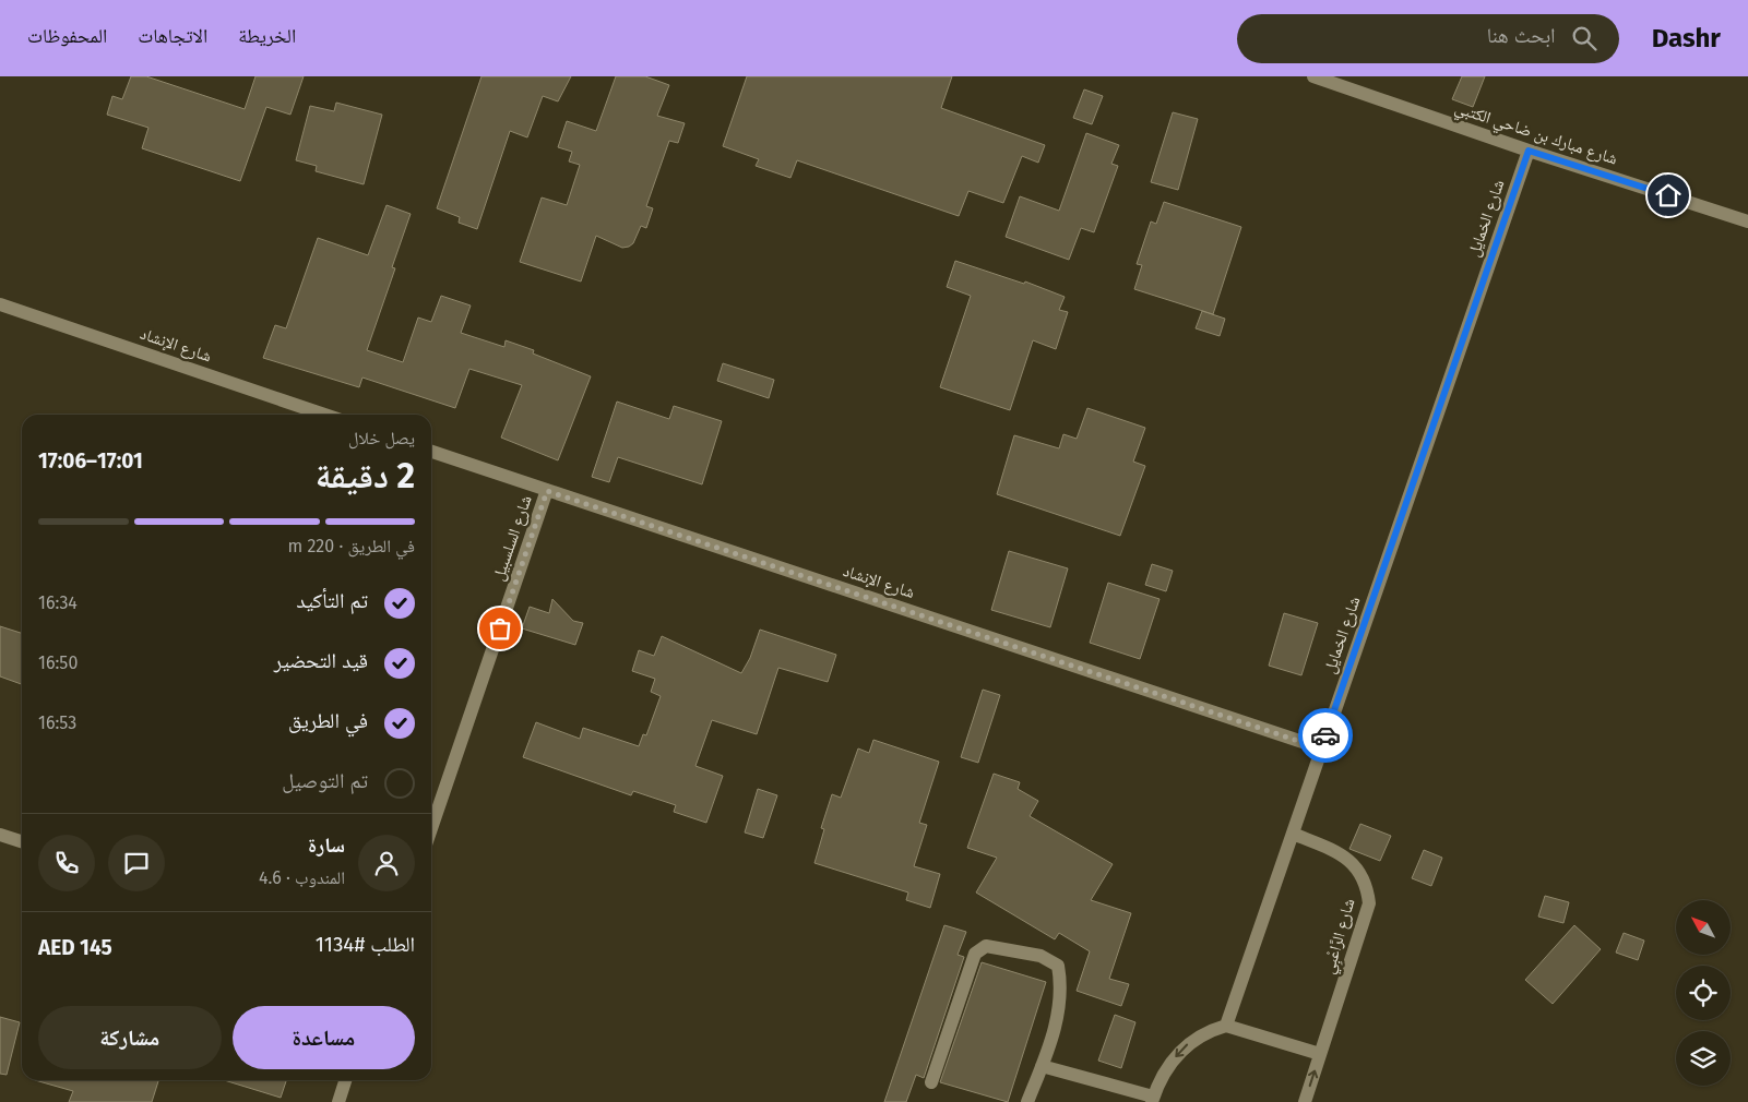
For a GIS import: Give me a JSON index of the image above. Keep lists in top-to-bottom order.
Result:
{
  "streets": {
    "street": [
      "شارع مبارك بن ضاحي الكتبي",
      "شارع الخمايل",
      "شارع الإنشاد",
      "شارع السلسبيل",
      "شارع الرَّاعْبِي"
    ]
  },
  "crossings": [
    ["شارع مبارك بن ضاحي الكتبي", "شارع الخمايل"],
    ["شارع الخمايل", "شارع الإنشاد"],
    ["شارع الخمايل", "شارع الرَّاعْبِي"],
    ["شارع الإنشاد", "شارع السلسبيل"]
  ],
  "north": "top left",
  "page": {
    "header": "Dashr",
    "search": "ابحث هنا",
    "nav": ["الخريطة", "الاتجاهات", "المحفوظات"],
    "heading": ["2 دقيقة", "يصل خلال", "17:01–17:06"],
    "panel": [
      "سارة",
      "المندوب · 4.6",
      "الطلب #1134",
      "AED 145"
    ],
    "bar": "في الطريق · 220 m",
    "list": [
      ["تم التأكيد", "16:34"],
      ["قيد التحضير", "16:50"],
      ["في الطريق", "16:53"],
      "تم التوصيل"
    ],
    "buttons": ["مساعدة", "مشاركة"]
  }
}
